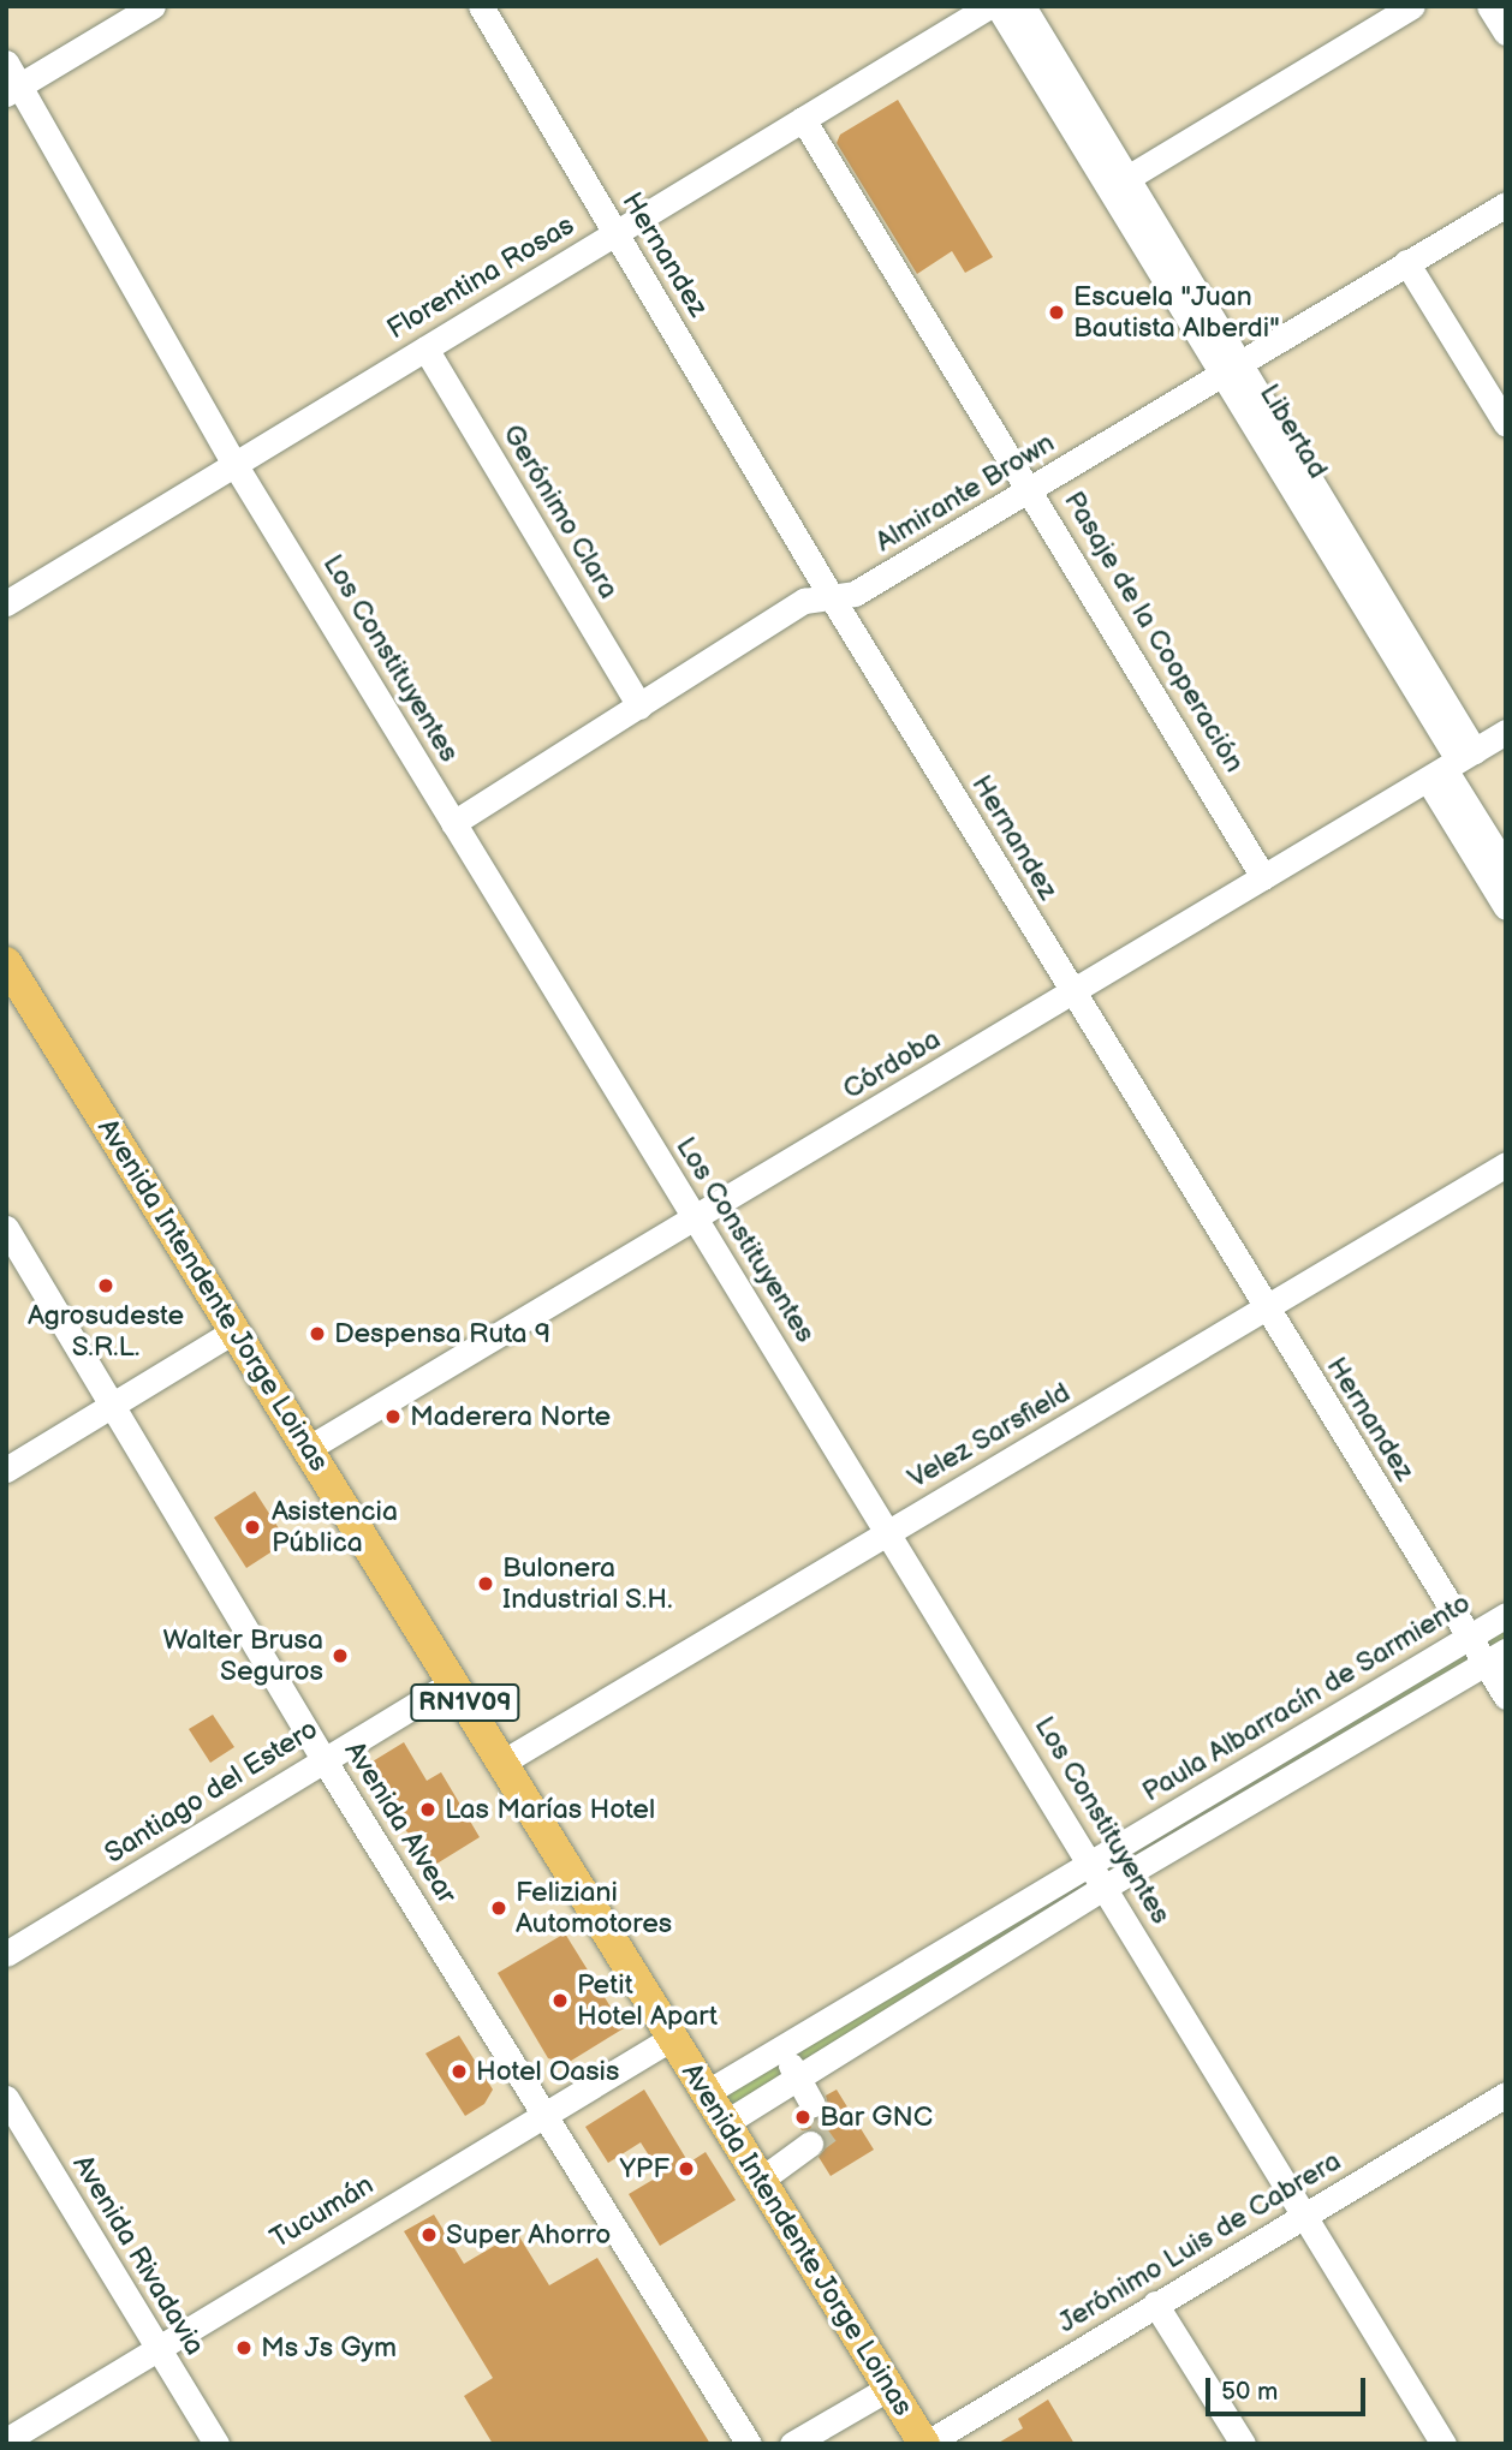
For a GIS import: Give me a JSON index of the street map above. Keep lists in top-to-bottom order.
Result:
{
  "streets": {
    "main road": ["Avenida Intendente Jorge Loinas", "RN1V09"],
    "street": [
      "Hernandez",
      "Florentina Rosas",
      "Libertad",
      "Almirante Brown",
      "Gerónimo Clara",
      "Pasaje de la Cooperación",
      "Los Constituyentes",
      "Córdoba",
      "Velez Sarsfield",
      "Paula Albarracín de Sarmiento",
      "Santiago del Estero",
      "Avenida Alvear",
      "Tucumán",
      "Jerónimo Luis de Cabrera",
      "Avenida Rivadavia"
    ]
  },
  "crossings": [
    ["Hernandez", "Florentina Rosas"],
    ["Hernandez", "Almirante Brown"],
    ["Hernandez", "Córdoba"],
    ["Hernandez", "Velez Sarsfield"],
    ["Hernandez", "Paula Albarracín de Sarmiento"],
    ["Florentina Rosas", "Gerónimo Clara"],
    ["Florentina Rosas", "Pasaje de la Cooperación"],
    ["Florentina Rosas", "Los Constituyentes"],
    ["Libertad", "Almirante Brown"],
    ["Libertad", "Córdoba"],
    ["Almirante Brown", "Gerónimo Clara"],
    ["Almirante Brown", "Pasaje de la Cooperación"],
    ["Almirante Brown", "Los Constituyentes"],
    ["Pasaje de la Cooperación", "Córdoba"],
    ["Los Constituyentes", "Córdoba"],
    ["Los Constituyentes", "Velez Sarsfield"],
    ["Los Constituyentes", "Paula Albarracín de Sarmiento"],
    ["Los Constituyentes", "Jerónimo Luis de Cabrera"],
    ["Córdoba", "Avenida Intendente Jorge Loinas"],
    ["Avenida Intendente Jorge Loinas", "Velez Sarsfield"],
    ["Avenida Intendente Jorge Loinas", "Paula Albarracín de Sarmiento"],
    ["Avenida Intendente Jorge Loinas", "Santiago del Estero"],
    ["Avenida Intendente Jorge Loinas", "Tucumán"],
    ["Avenida Intendente Jorge Loinas", "Jerónimo Luis de Cabrera"],
    ["Santiago del Estero", "Avenida Alvear"],
    ["Avenida Alvear", "Tucumán"],
    ["Tucumán", "Avenida Rivadavia"]
  ],
  "places": [
    "Escuela \"Juan Bautista Alberdi\"",
    "Agrosudeste S.R.L.",
    "Despensa Ruta 9",
    "Maderera Norte",
    "Asistencia Pública",
    "Bulonera Industrial S.H.",
    "Walter Brusa Seguros",
    "Las Marías Hotel",
    "Feliziani Automotores",
    "Petit Hotel Apart",
    "Hotel Oasis",
    "Bar GNC",
    "YPF",
    "Super Ahorro",
    "Ms Js Gym"
  ],
  "scale_bar": "50 m"
}
